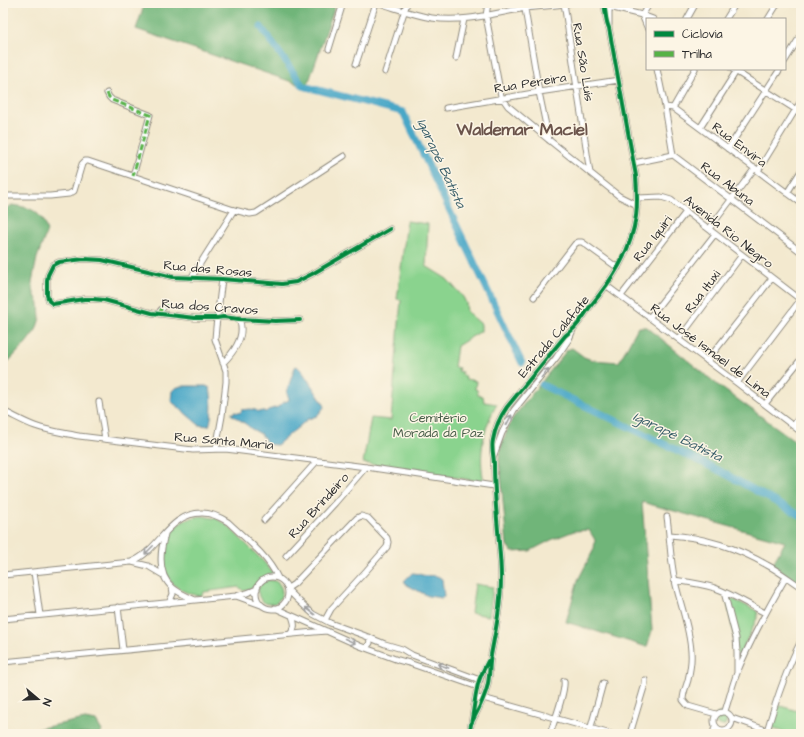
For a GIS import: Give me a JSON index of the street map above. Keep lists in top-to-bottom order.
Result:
{
  "streets": {
    "street": [
      "Rua São Luís",
      "Rua Pereira",
      "Rua Envira",
      "Rua Abuna",
      "Avenida Rio Negro",
      "Rua Iquiri",
      "Rua das Rosas",
      "Rua Ituxi",
      "Rua dos Cravos",
      "Estrada Calafate",
      "Rua José Ismael de Lima",
      "Rua Santa Maria",
      "Rua Brindeiro"
    ]
  },
  "crossings": [
    ["Rua São Luís", "Rua Pereira"],
    ["Rua Pereira", "Estrada Calafate"],
    ["Avenida Rio Negro", "Rua Iquiri"],
    ["Avenida Rio Negro", "Rua Ituxi"],
    ["Avenida Rio Negro", "Estrada Calafate"],
    ["Rua Iquiri", "Rua José Ismael de Lima"],
    ["Rua das Rosas", "Rua dos Cravos"],
    ["Rua Ituxi", "Rua José Ismael de Lima"],
    ["Estrada Calafate", "Rua José Ismael de Lima"],
    ["Estrada Calafate", "Rua Santa Maria"],
    ["Rua Santa Maria", "Rua Brindeiro"]
  ],
  "districts": ["Waldemar Maciel"],
  "water": ["Igarapé Batista"],
  "parks": ["Cemitério Morada da Paz"],
  "legend": ["Ciclovia", "Trilha"],
  "north": "right"
}
